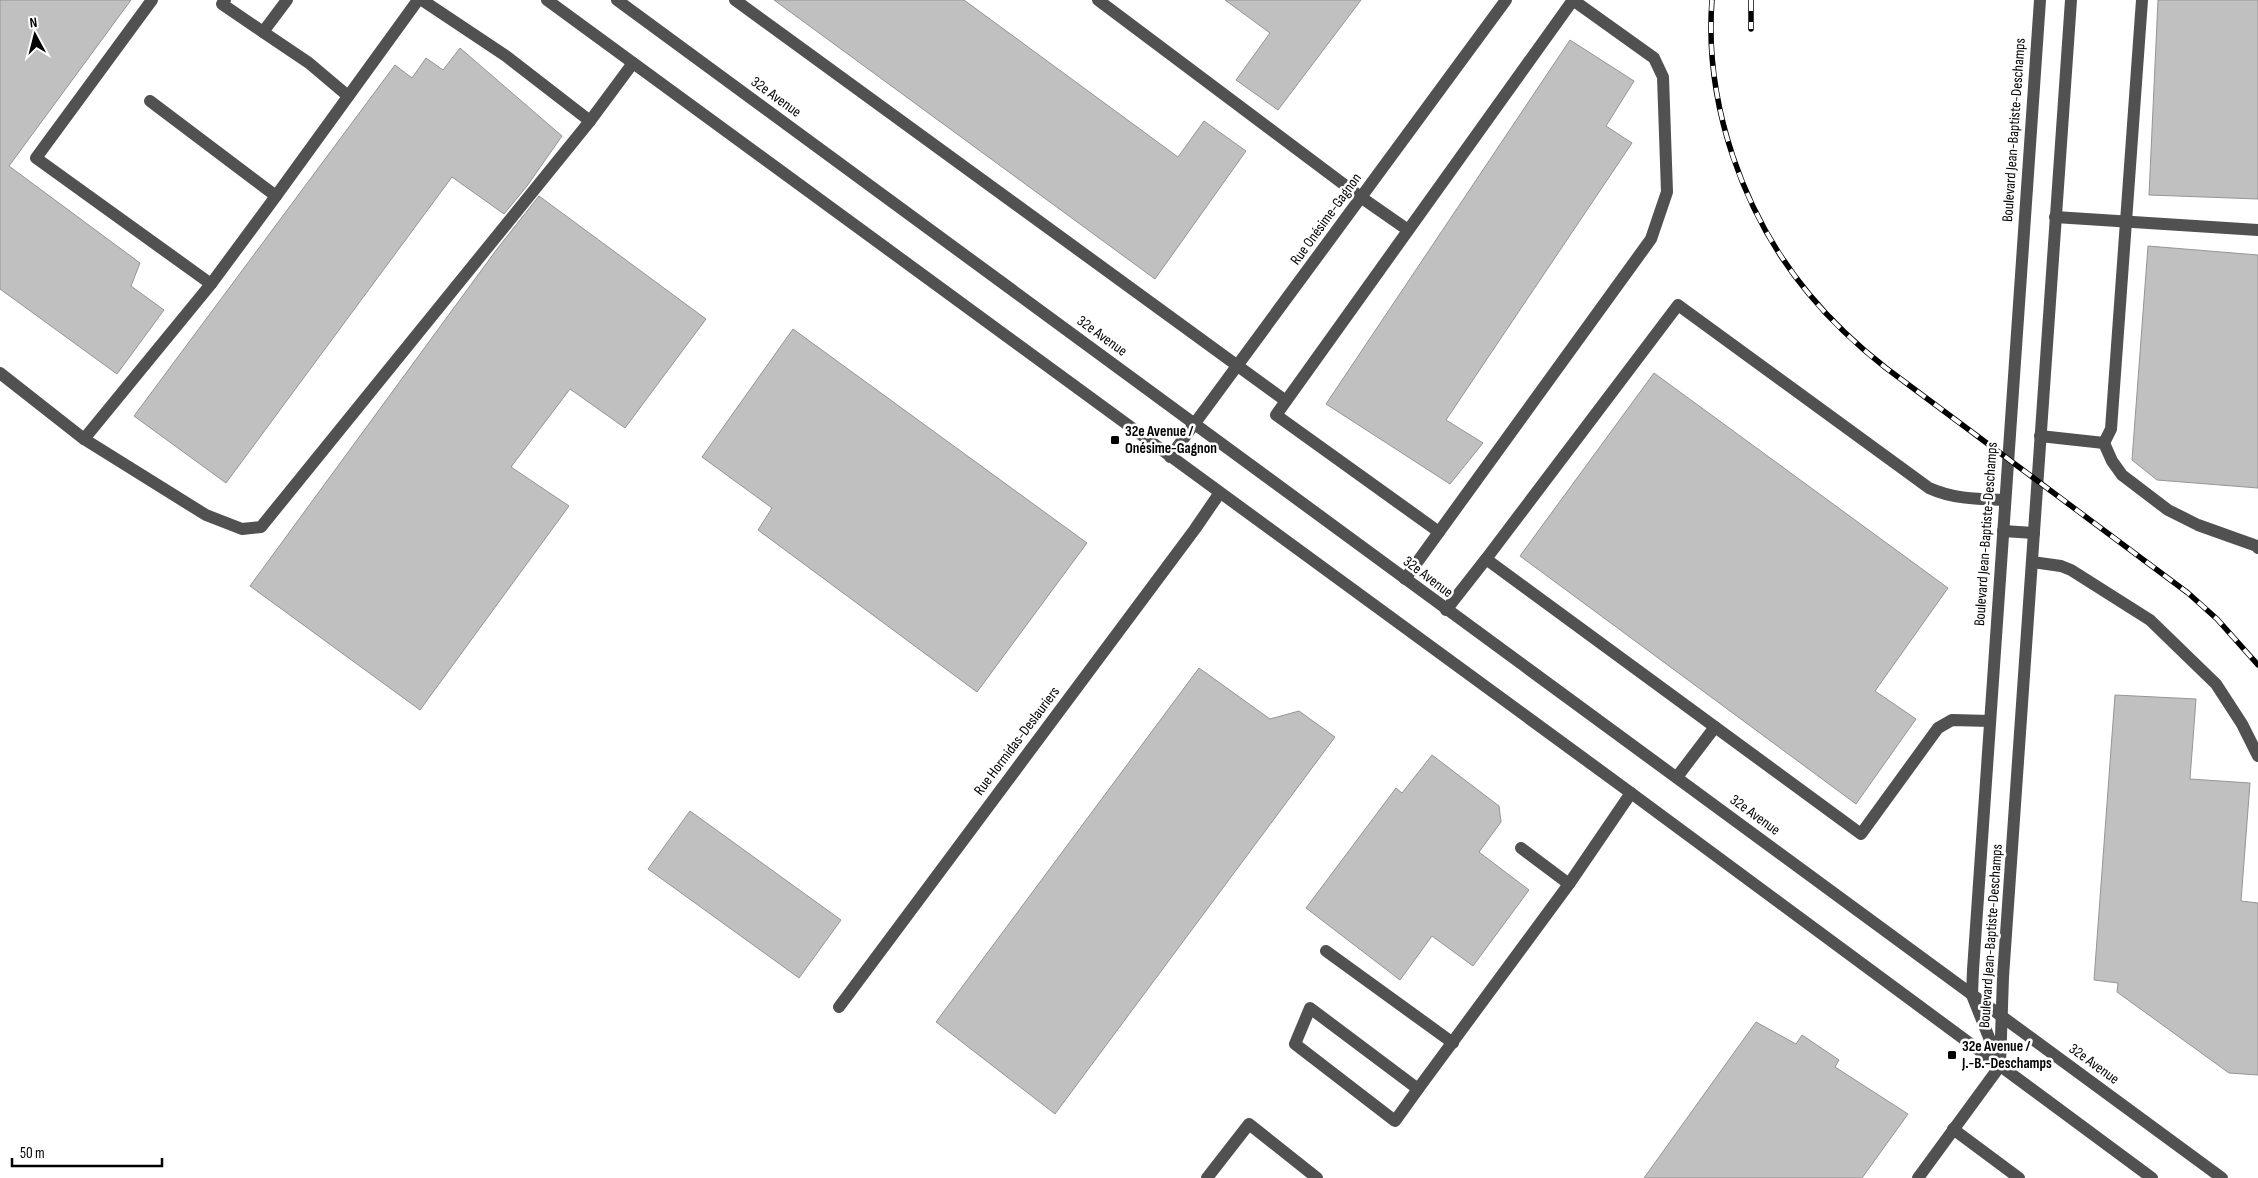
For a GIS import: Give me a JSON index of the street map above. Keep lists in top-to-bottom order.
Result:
{
  "streets": {
    "street": [
      "32e Avenue",
      "Boulevard Jean-Baptiste-Deschamps",
      "Rue Onésime-Gagnon",
      "Rue Hormidas-Deslauriers"
    ]
  },
  "crossings": [
    ["32e Avenue", "Boulevard Jean-Baptiste-Deschamps"],
    ["32e Avenue", "Rue Onésime-Gagnon"]
  ],
  "places": {
    "transit": ["32e Avenue / Onésime-Gagnon", "32e Avenue / J.-B.-Deschamps"]
  },
  "scale_bar": "50 m",
  "north": "top"
}
